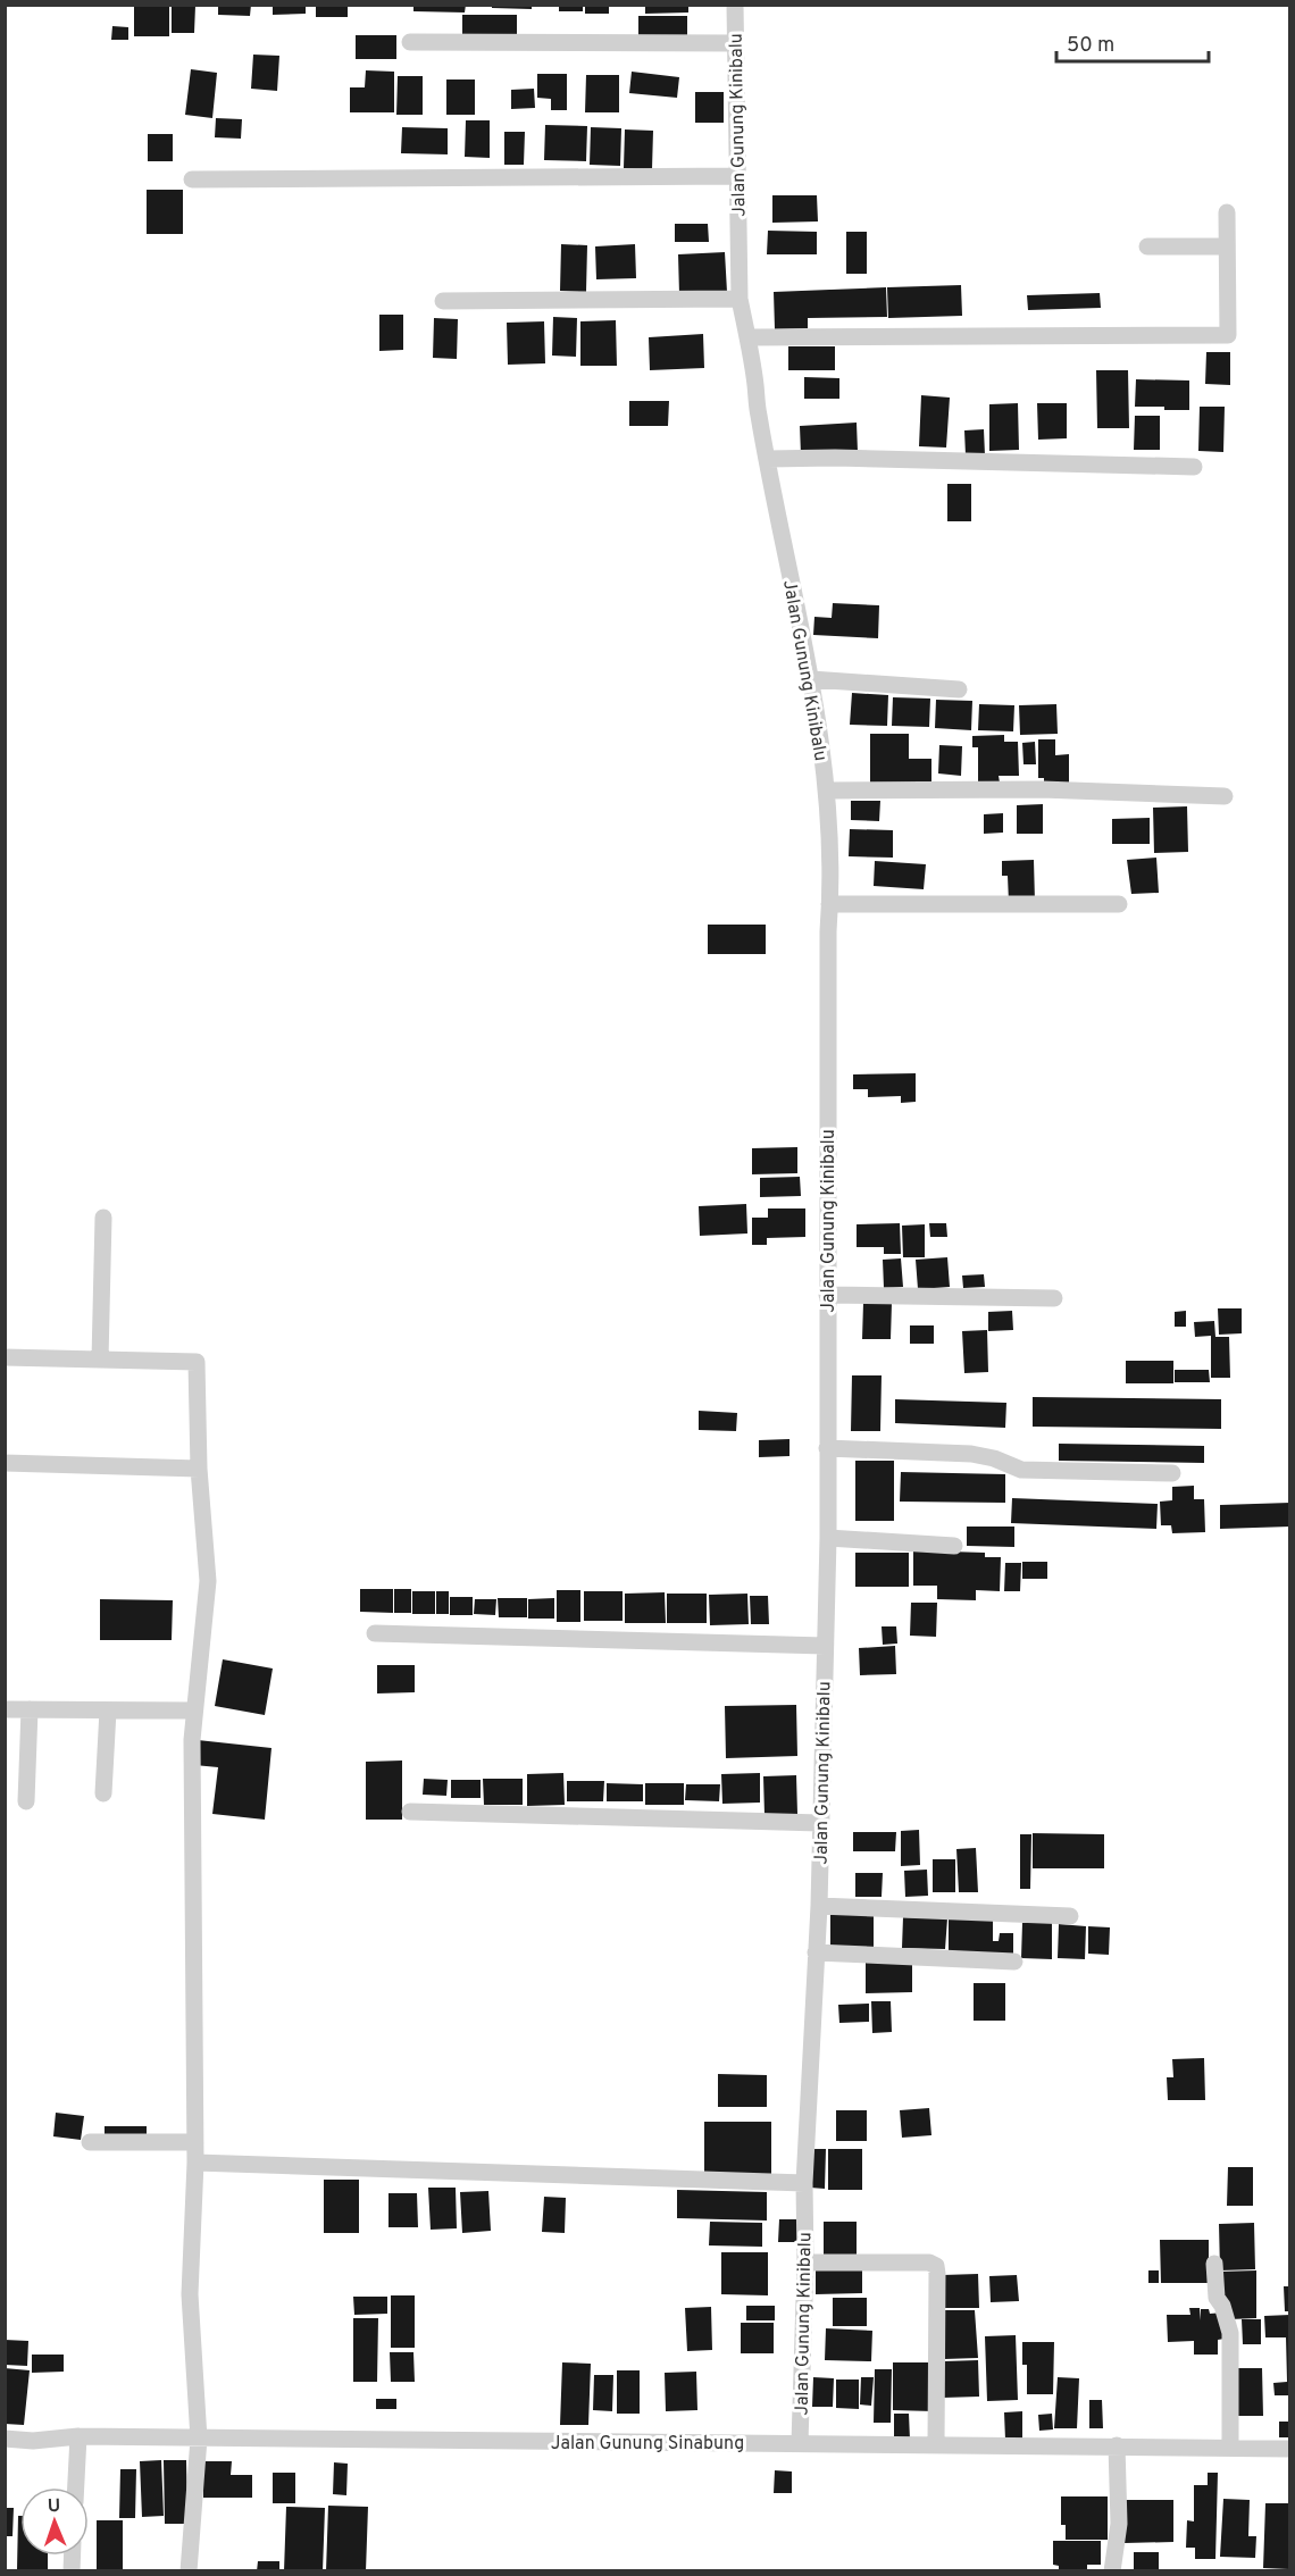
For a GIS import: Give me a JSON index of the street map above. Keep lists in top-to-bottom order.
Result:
{
  "streets": {
    "street": ["Jalan Gunung Kinibalu", "Jalan Gunung Sinabung"]
  },
  "crossings": [
    ["Jalan Gunung Kinibalu", "Jalan Gunung Sinabung"]
  ],
  "scale_bar": "50 m",
  "north": "top"
}
